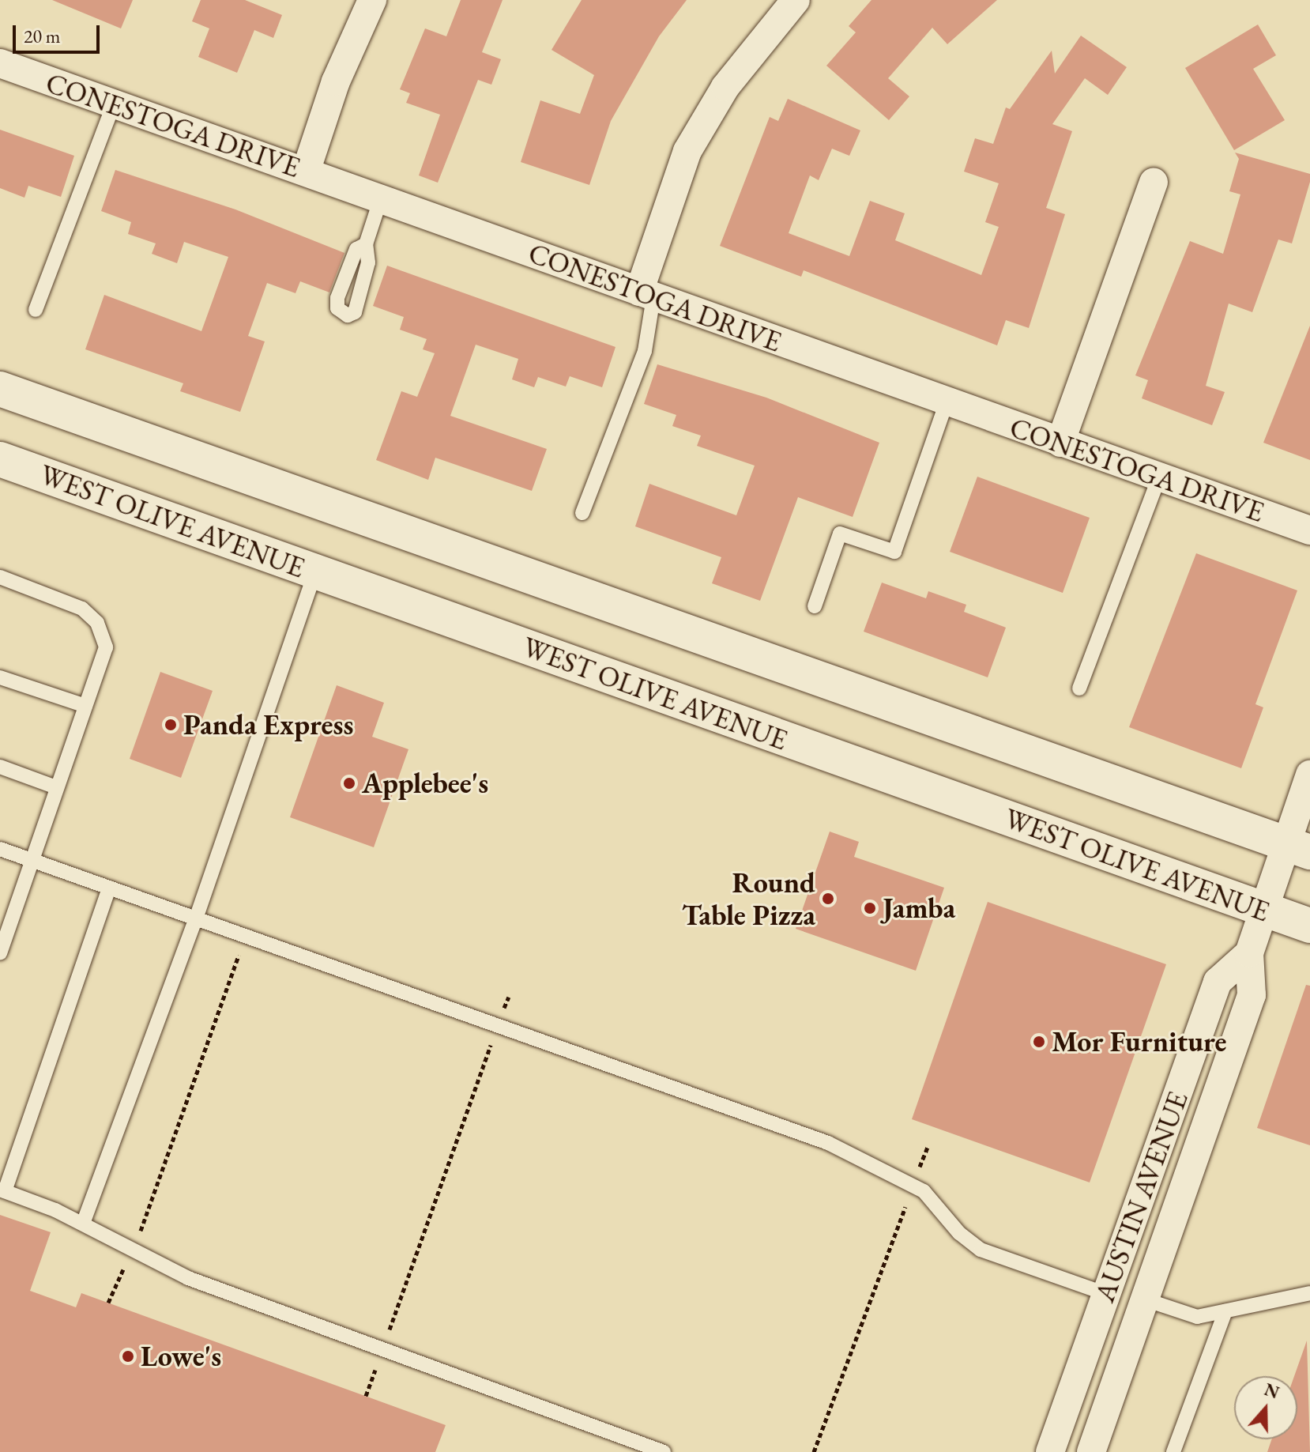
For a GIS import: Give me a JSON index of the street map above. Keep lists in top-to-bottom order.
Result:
{
  "streets": {
    "main road": ["WEST OLIVE AVENUE"],
    "street": ["CONESTOGA DRIVE", "AUSTIN AVENUE"]
  },
  "crossings": [
    ["WEST OLIVE AVENUE", "AUSTIN AVENUE"]
  ],
  "places": [
    "Panda Express",
    "Applebee's",
    "Round Table Pizza",
    "Jamba",
    "Mor Furniture",
    "Lowe's"
  ],
  "scale_bar": "20 m",
  "north": "top"
}
